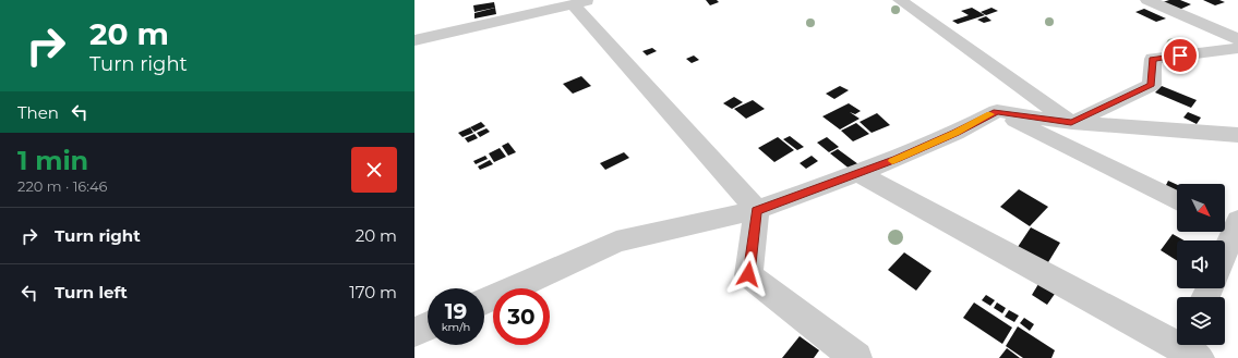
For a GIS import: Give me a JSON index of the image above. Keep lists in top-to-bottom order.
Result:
{
  "north": "bottom right",
  "page": {
    "turn": ["20 m", "Turn right"],
    "then": "Then",
    "heading": ["1 min", "220 m · 16:46"],
    "list": [
      {
        "name": "Turn right",
        "value": "20 m"
      },
      {
        "name": "Turn left",
        "value": "170 m"
      }
    ],
    "speed": "19 km/h",
    "limit": "30"
  }
}
